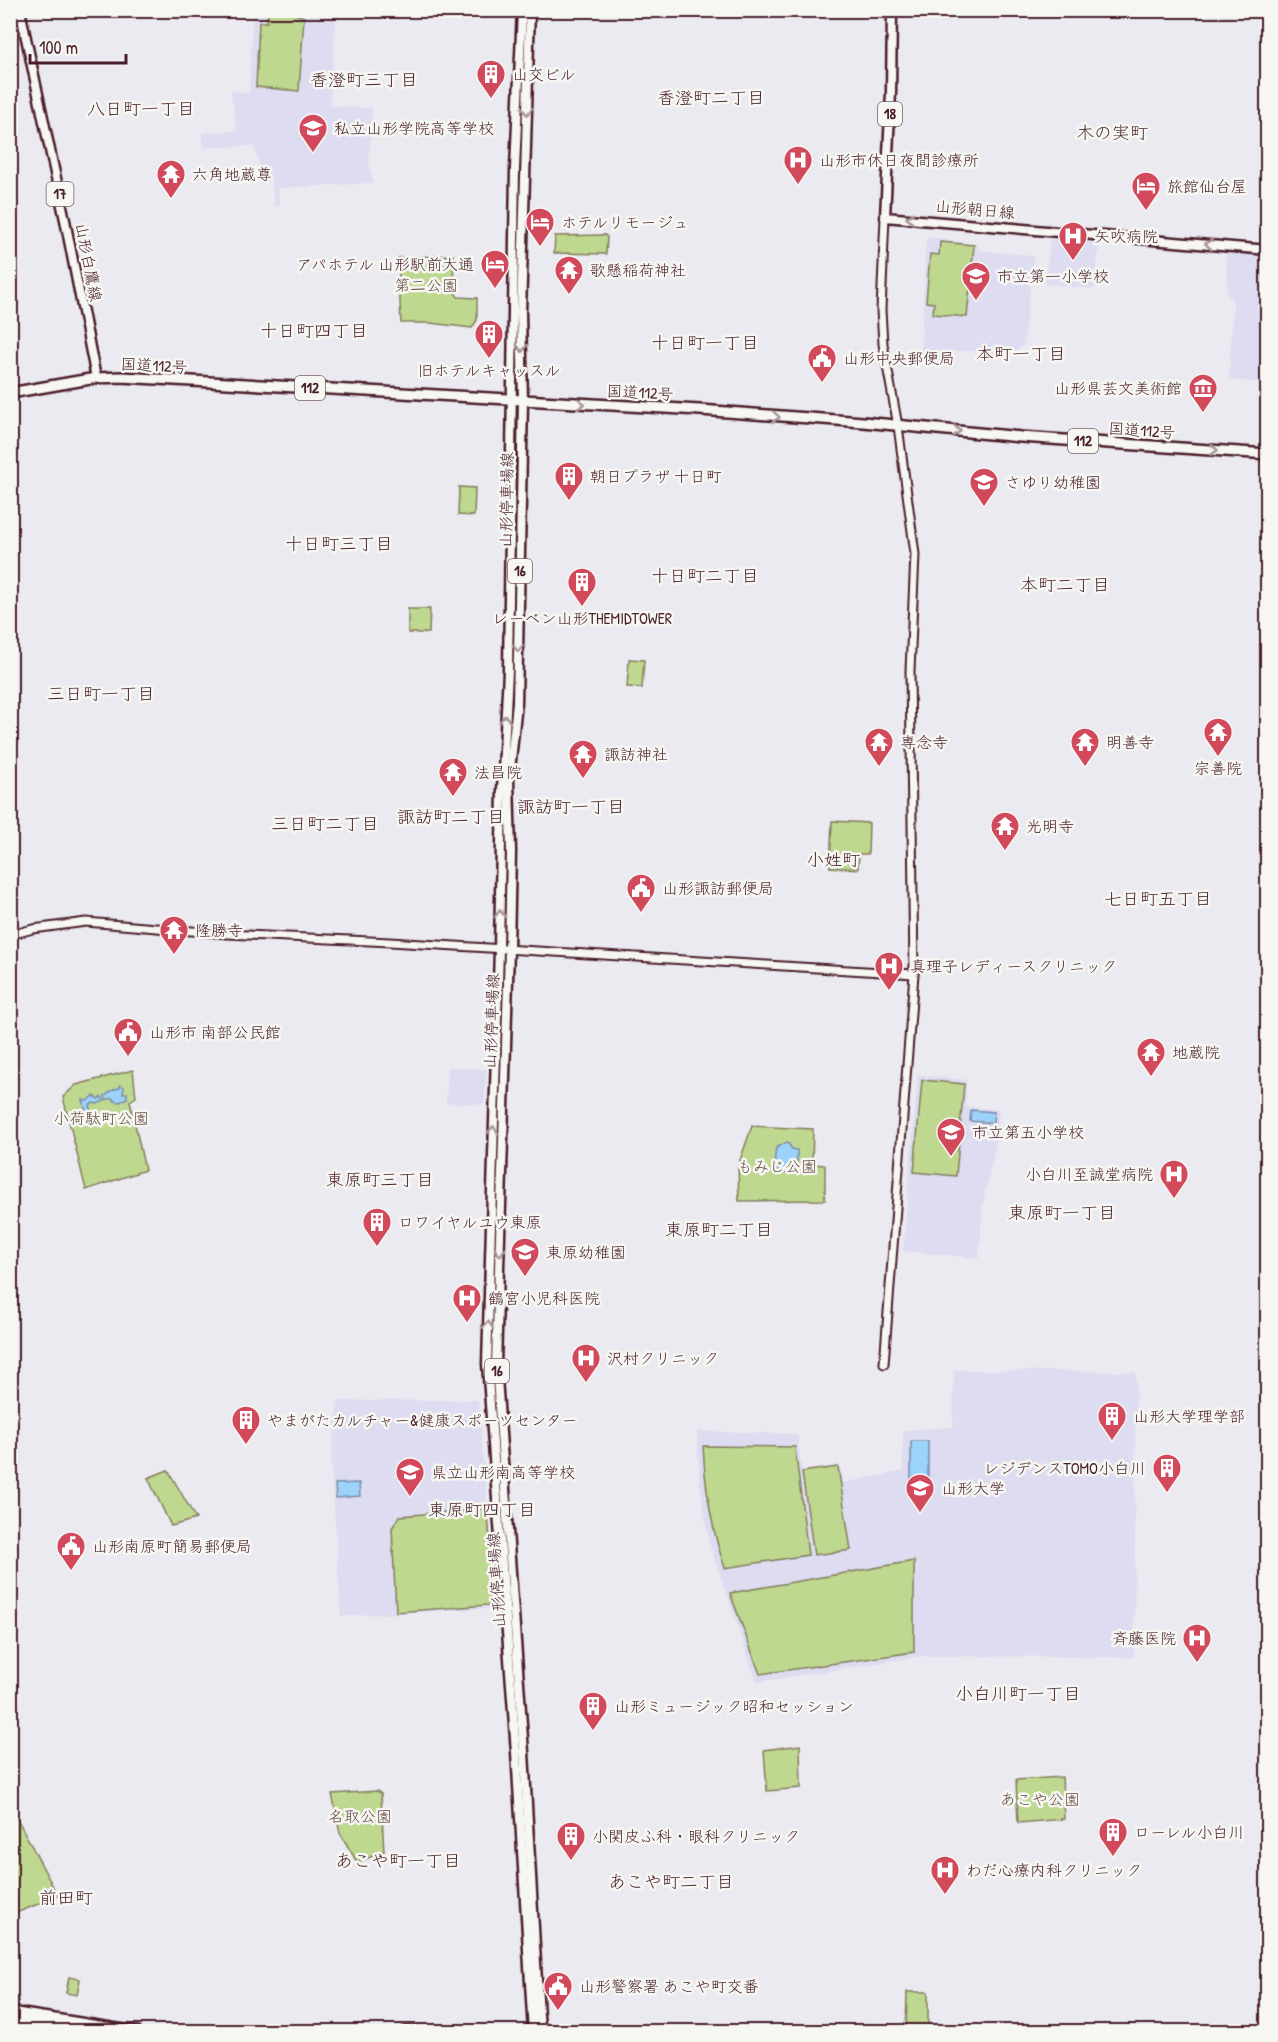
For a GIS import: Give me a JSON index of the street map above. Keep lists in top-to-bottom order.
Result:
{
  "streets": {
    "highway": ["国道112号", "112"],
    "main road": [
      "18",
      "17",
      "山形朝日線",
      "山形白鷹線",
      "山形停車場線",
      "16"
    ]
  },
  "crossings": [
    ["18", "山形朝日線"],
    ["山形白鷹線", "国道112号"],
    ["国道112号", "山形停車場線"]
  ],
  "one_way": ["山形朝日線", "国道112号"],
  "districts": [
    "香澄町三丁目",
    "香澄町二丁目",
    "八日町一丁目",
    "木の実町",
    "十日町四丁目",
    "十日町一丁目",
    "本町一丁目",
    "十日町三丁目",
    "十日町二丁目",
    "本町二丁目",
    "三日町一丁目",
    "諏訪町一丁目",
    "諏訪町二丁目",
    "三日町二丁目",
    "小姓町",
    "七日町五丁目",
    "東原町三丁目",
    "東原町一丁目",
    "東原町二丁目",
    "東原町四丁目",
    "小白川町一丁目",
    "あこや町一丁目",
    "あこや町二丁目",
    "前田町"
  ],
  "parks": [
    "第二公園",
    "小荷駄町公園",
    "もみじ公園",
    "あこや公園",
    "名取公園"
  ],
  "places": {
    "building": [
      "山交ビル",
      "旧ホテルキャッスル",
      "朝日プラザ 十日町",
      "レーベン山形THEMIDTOWER",
      "ロワイヤルユウ東原",
      "山形大学理学部",
      "やまがたカルチャー&健康スポーツセンター",
      "レジデンスTOMO小白川",
      "山形ミュージック昭和セッション",
      "ローレル小白川",
      "小関皮ふ科・眼科クリニック"
    ],
    "school or university": [
      "私立山形学院高等学校",
      "市立第一小学校",
      "さゆり幼稚園",
      "市立第五小学校",
      "東原幼稚園",
      "県立山形南高等学校",
      "山形大学"
    ],
    "hospital": [
      "山形市休日夜間診療所",
      "矢吹病院",
      "真理子レディースクリニック",
      "小白川至誠堂病院",
      "鶴宮小児科医院",
      "沢村クリニック",
      "斉藤医院",
      "わだ心療内科クリニック"
    ],
    "temple": [
      "六角地蔵尊",
      "歌懸稲荷神社",
      "宗善院",
      "専念寺",
      "明善寺",
      "諏訪神社",
      "法昌院",
      "光明寺",
      "隆勝寺",
      "地蔵院"
    ],
    "hotel": ["旅館仙台屋", "ホテルリモージュ", "アパホテル 山形駅前大通"],
    "public building": [
      "山形中央郵便局",
      "山形諏訪郵便局",
      "山形市 南部公民館",
      "山形南原町簡易郵便局",
      "山形警察署 あこや町交番"
    ],
    "museum": ["山形県芸文美術館"]
  },
  "scale_bar": "100 m"
}
